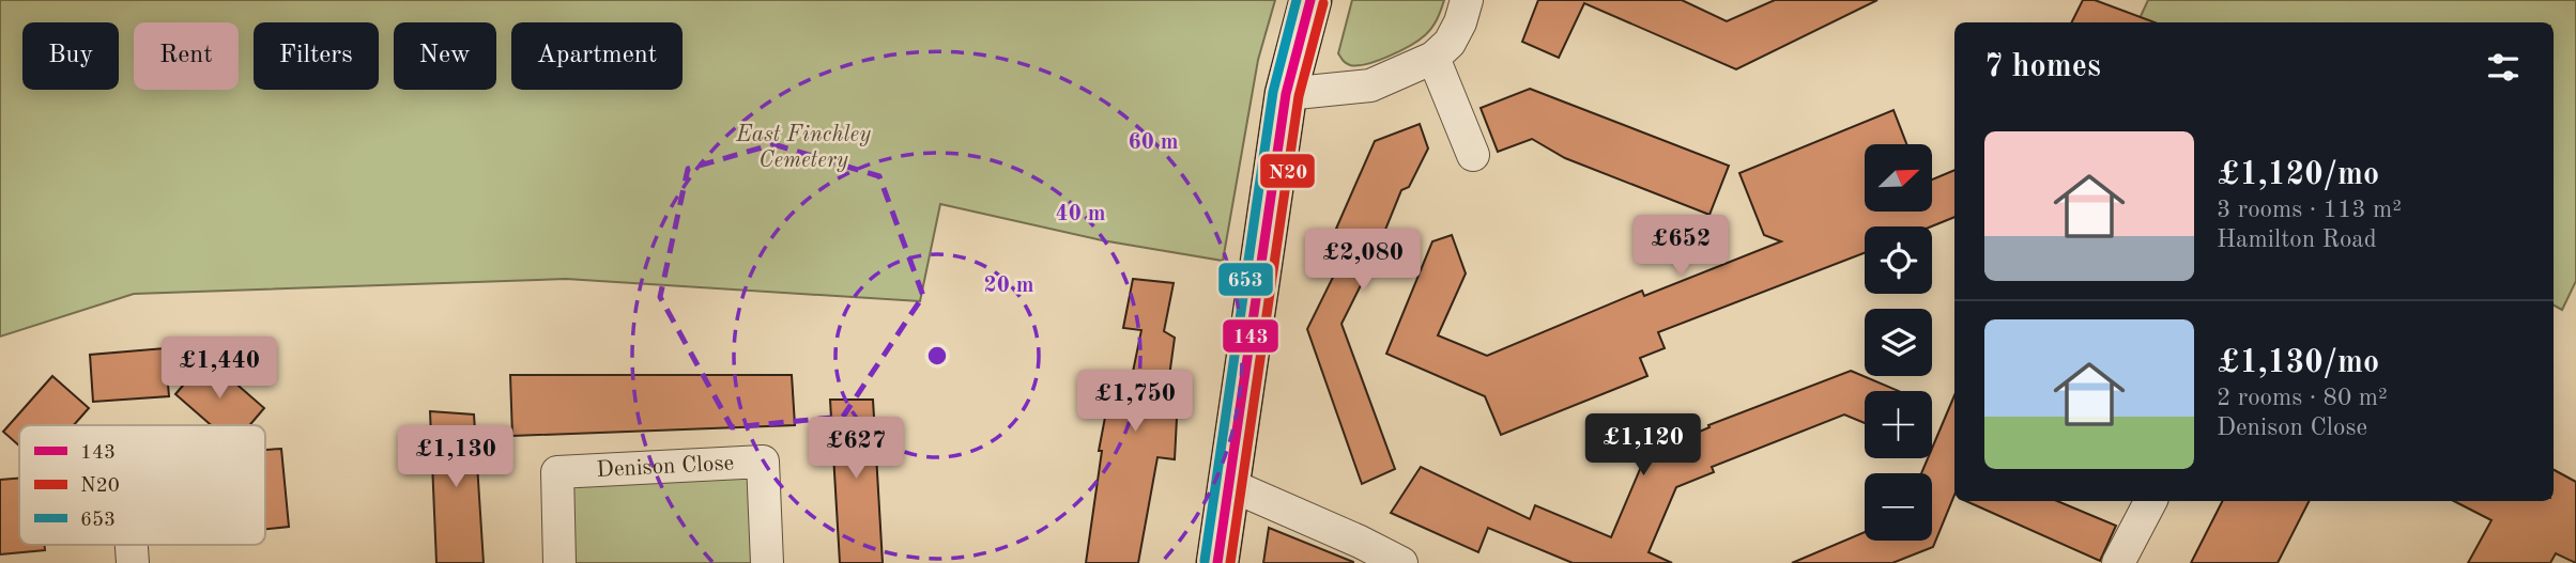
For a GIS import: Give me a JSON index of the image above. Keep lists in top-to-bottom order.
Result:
{
  "streets": {
    "street": ["Denison Close"]
  },
  "parks": ["East Finchley Cemetery"],
  "lines": ["transit line 143", "transit line 653", "transit line N20"],
  "legend": ["143", "N20", "653"],
  "north": "top right",
  "page": {
    "chip": [
      "Buy",
      "Rent",
      "Filters",
      "New",
      "Apartment"
    ],
    "heading": "7 homes",
    "list": [
      {
        "name": "£1,120/mo",
        "note": "3 rooms · 113 m² · Hamilton Road"
      },
      {
        "name": "£1,130/mo",
        "note": "2 rooms · 80 m² · Denison Close"
      }
    ],
    "map_buttons": ["+", "−"],
    "price": [
      "£652",
      "£2,080",
      "£1,440",
      "£1,750",
      "£1,120",
      "£627",
      "£1,130"
    ]
  },
  "rings": ["60 m", "40 m", "20 m"]
}
